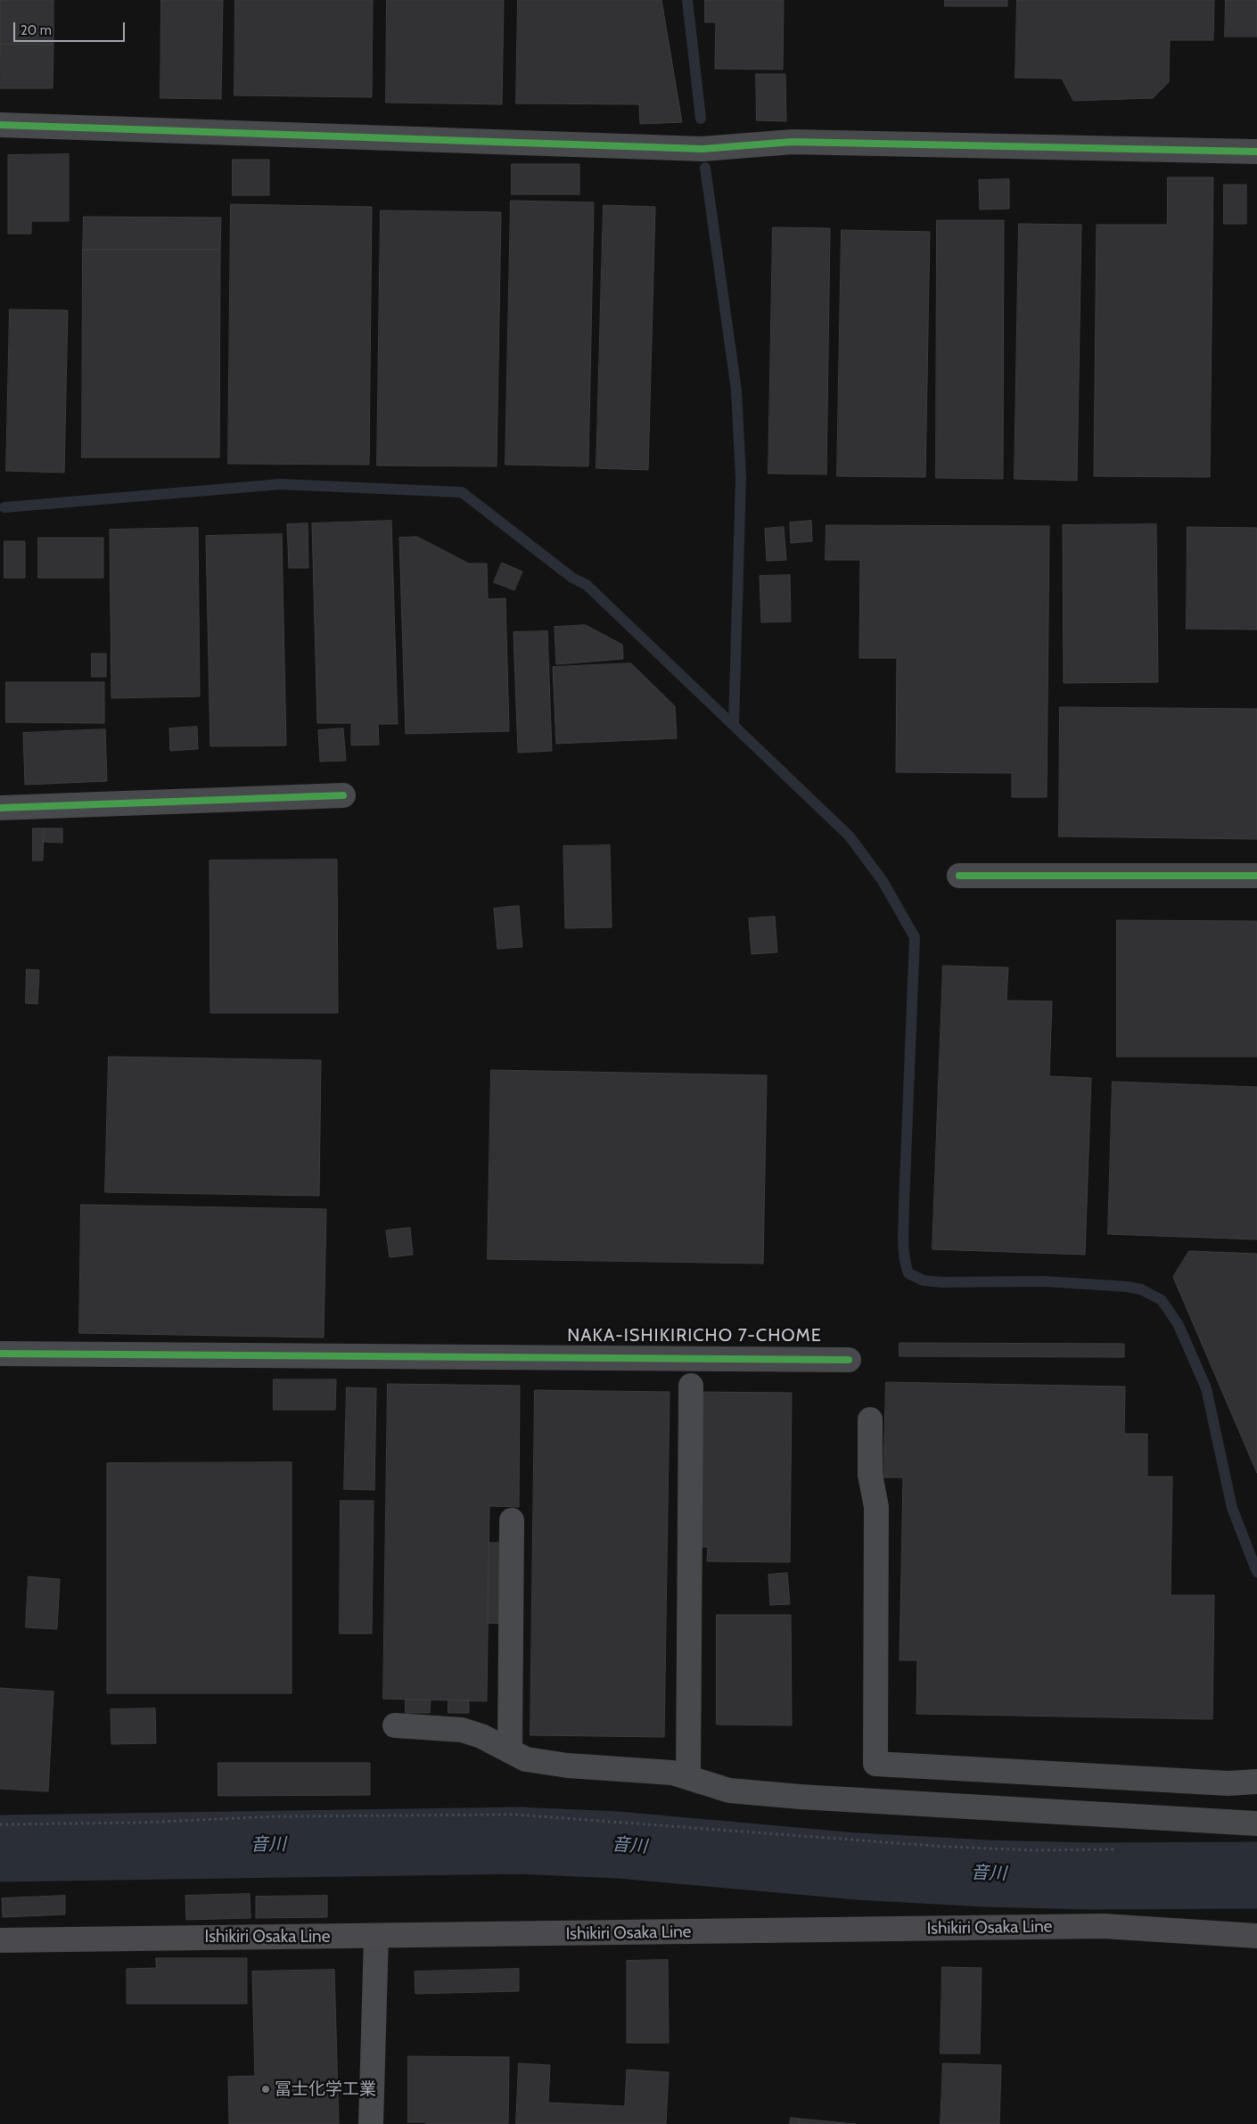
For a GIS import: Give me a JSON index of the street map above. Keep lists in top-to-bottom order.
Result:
{
  "streets": {
    "main road": ["Ishikiri Osaka Line"]
  },
  "districts": ["NAKA-ISHIKIRICHO 7-CHOME"],
  "water": ["音川"],
  "places": ["冨士化学工業"],
  "scale_bar": "20 m"
}
